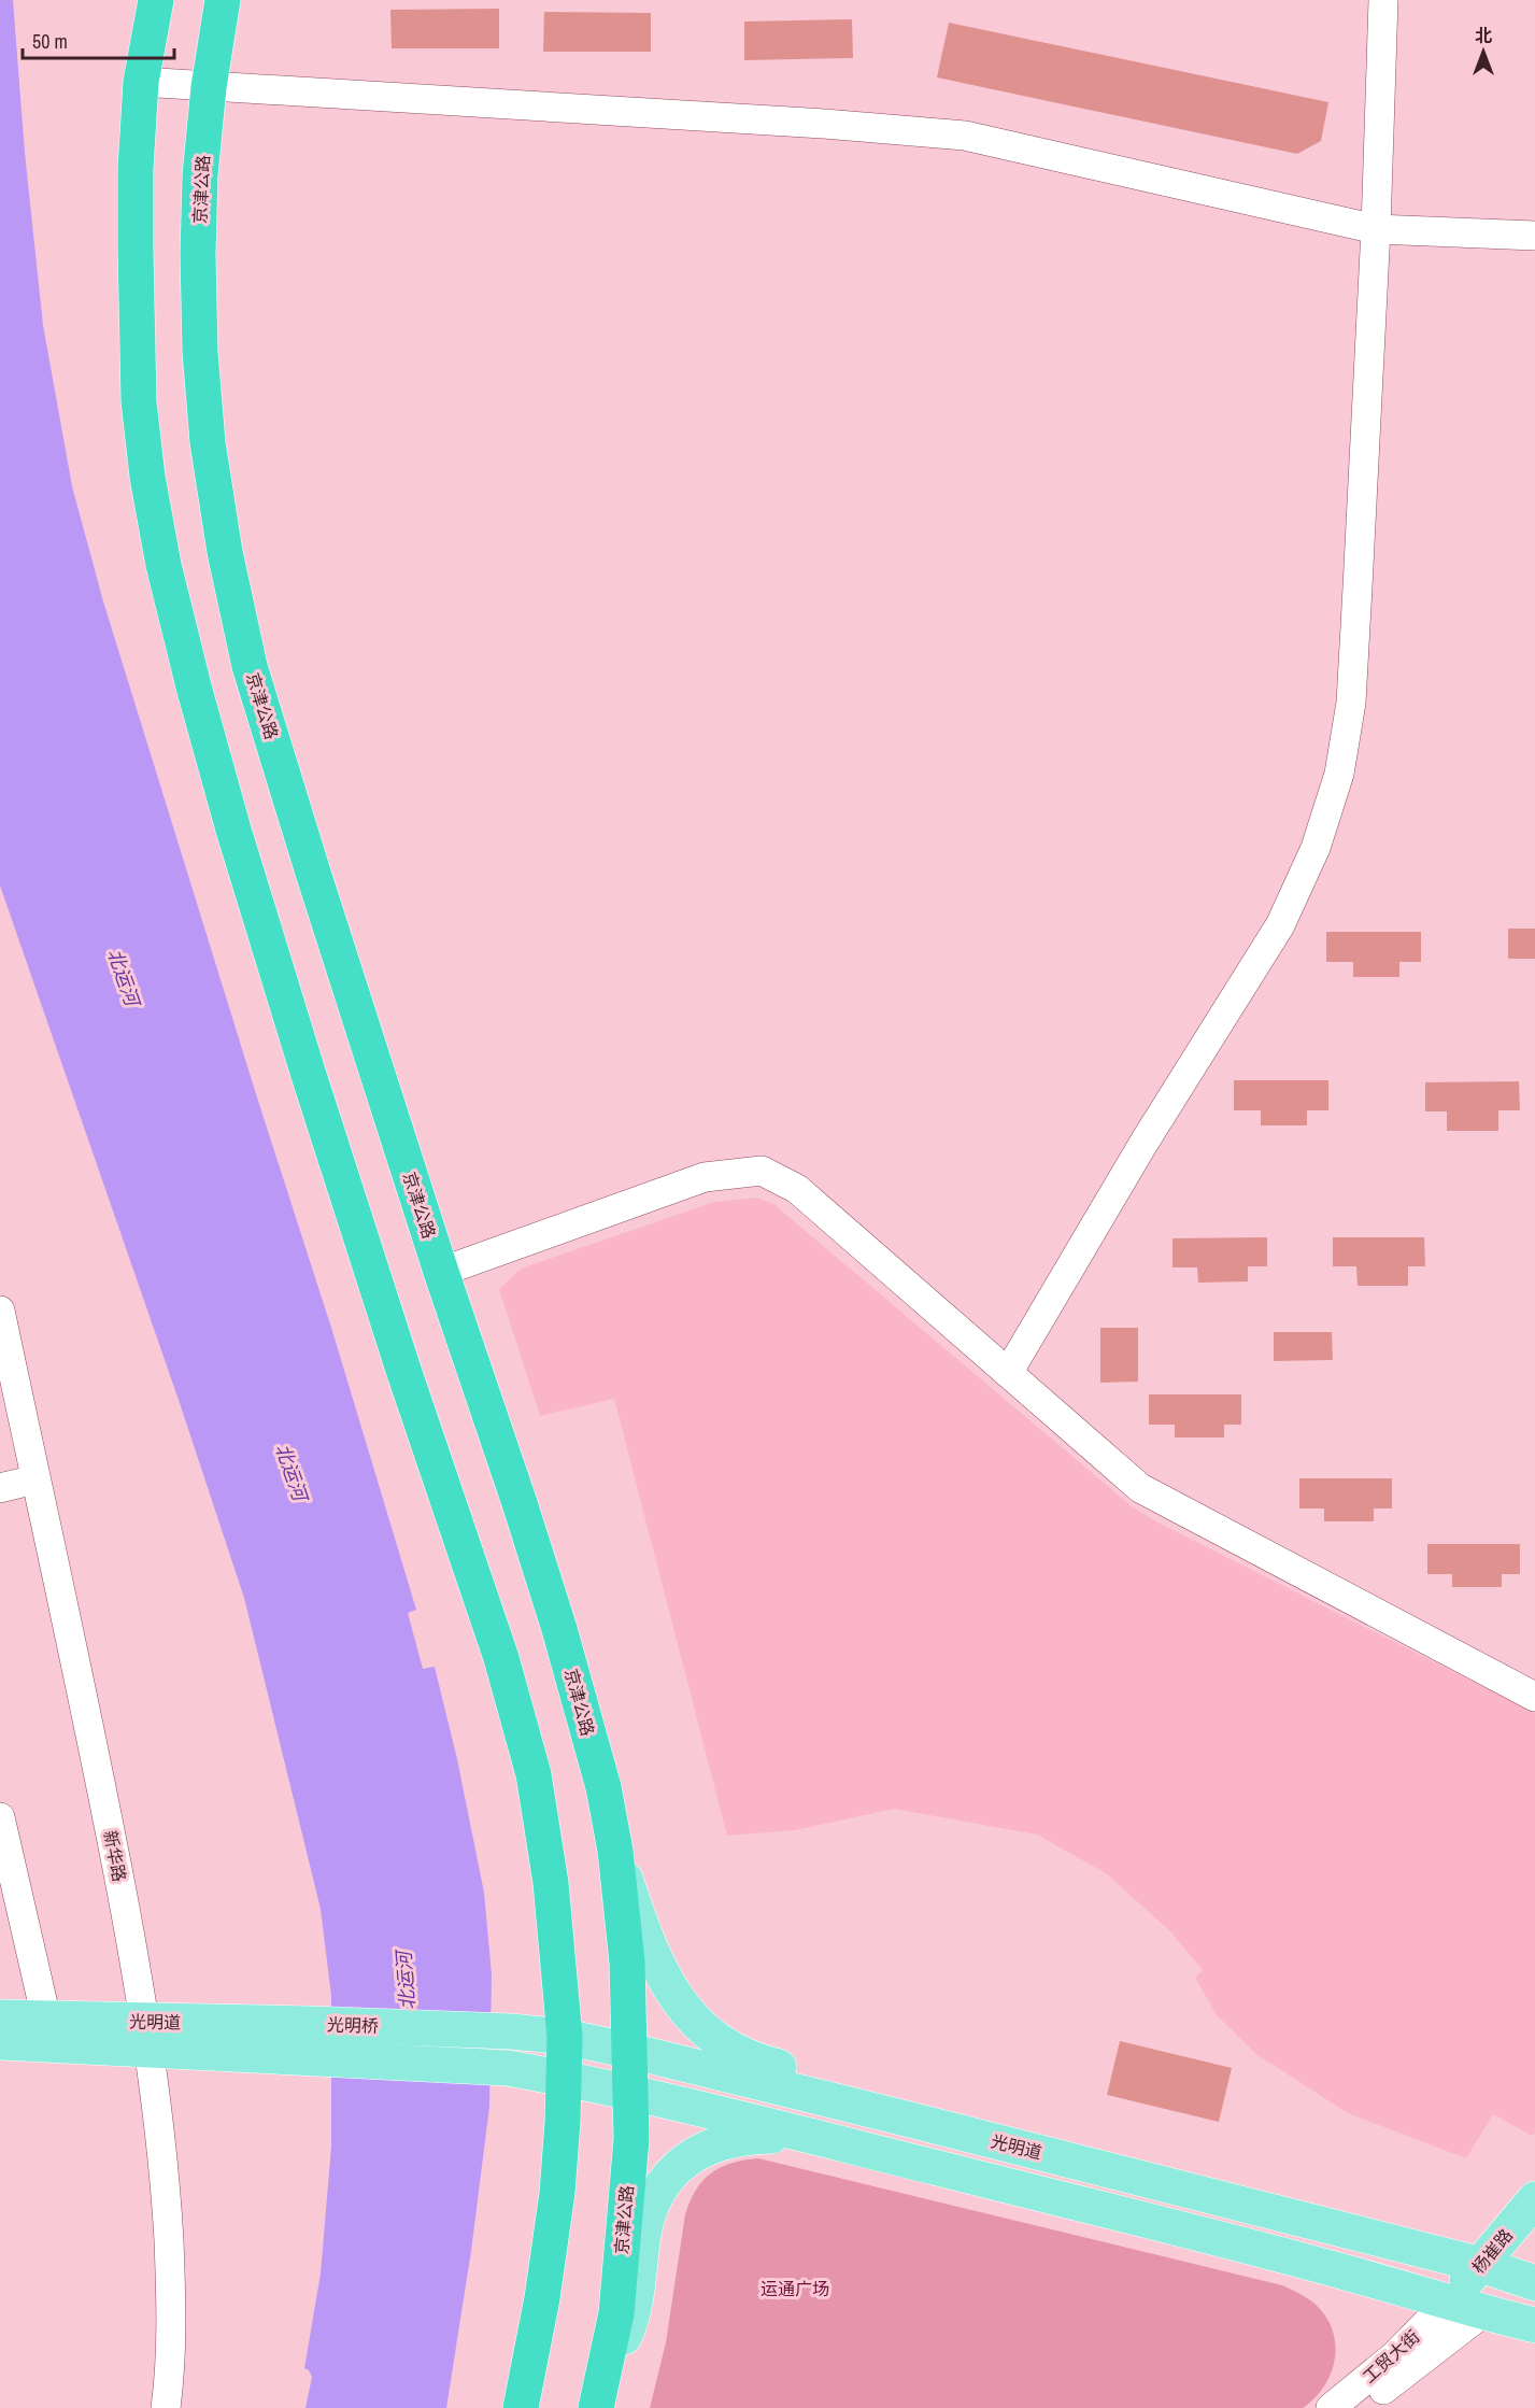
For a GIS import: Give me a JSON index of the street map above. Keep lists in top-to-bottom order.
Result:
{
  "streets": {
    "highway": ["京津公路"],
    "main road": ["光明道", "光明桥", "杨崔路"],
    "street": ["新华路", "工贸大街"]
  },
  "crossings": [
    ["京津公路", "光明道"],
    ["新华路", "光明道"],
    ["光明道", "光明桥"],
    ["光明道", "杨崔路"],
    ["杨崔路", "工贸大街"]
  ],
  "water": ["北运河"],
  "parks": ["运通广场"],
  "scale_bar": "50 m",
  "north": "top"
}
